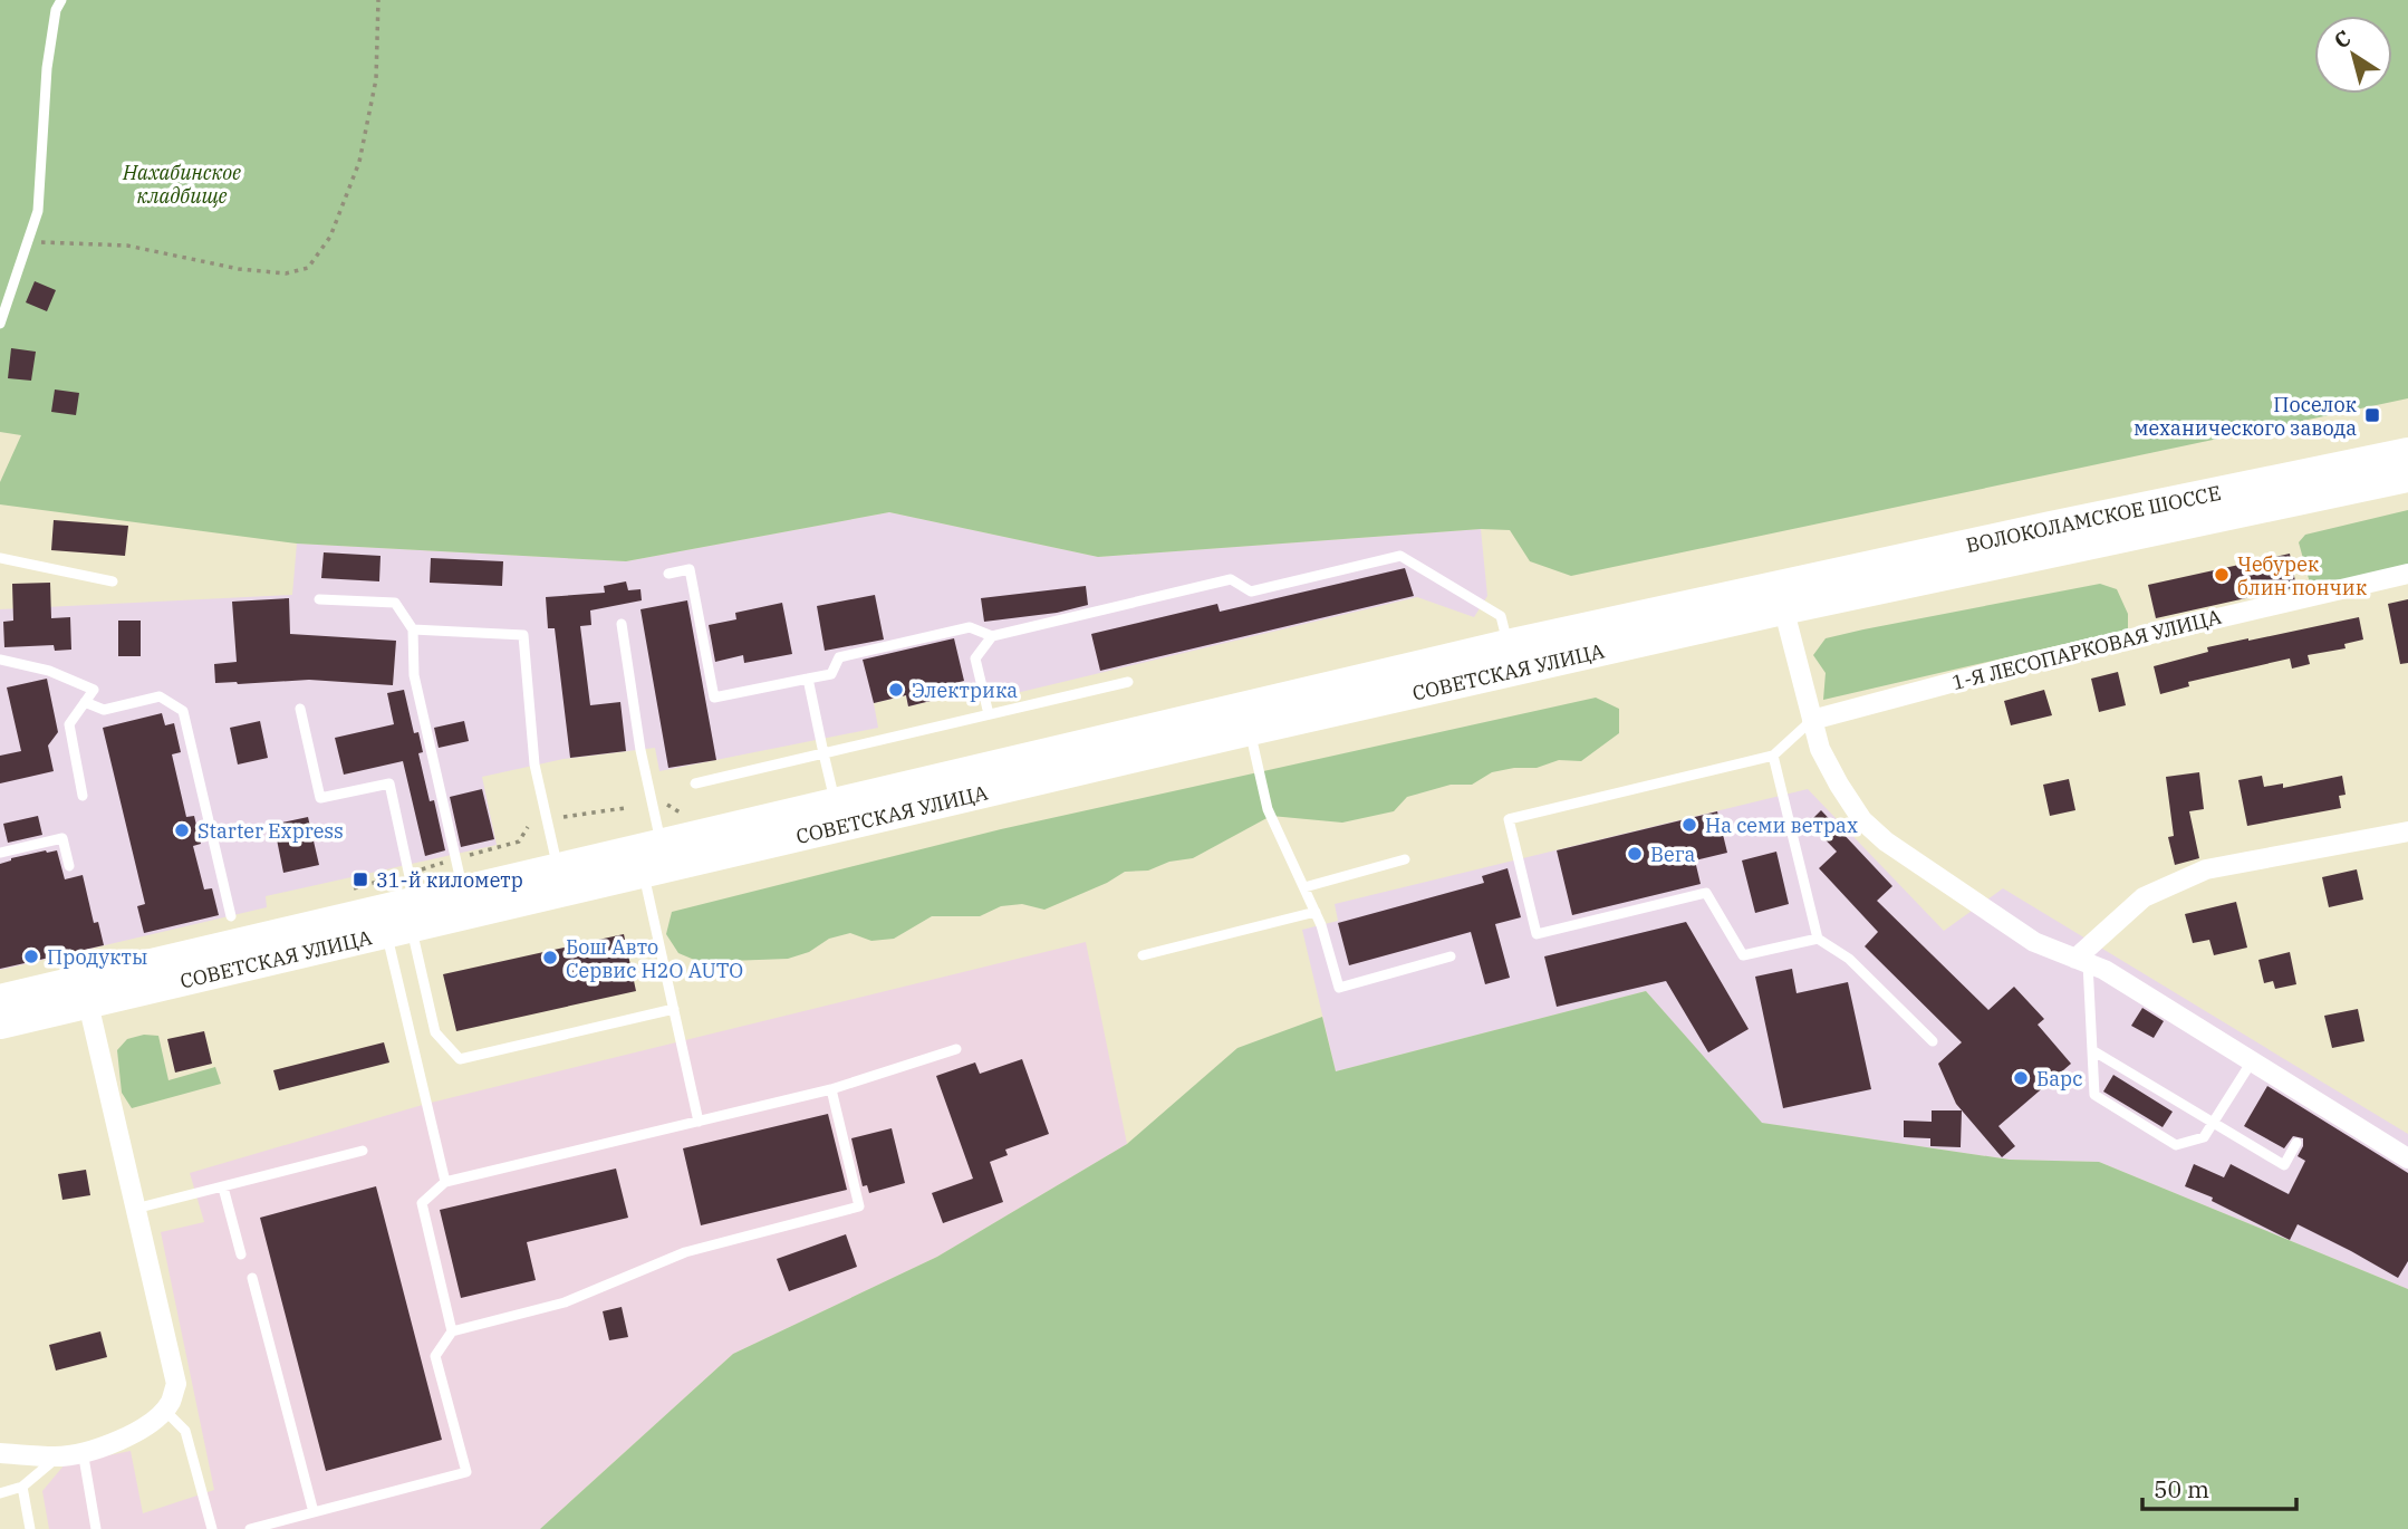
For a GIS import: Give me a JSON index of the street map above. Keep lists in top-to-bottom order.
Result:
{
  "streets": {
    "main road": ["ВОЛОКОЛАМСКОЕ ШОССЕ", "СОВЕТСКАЯ УЛИЦА"],
    "street": ["1-Я ЛЕСОПАРКОВАЯ УЛИЦА"]
  },
  "crossings": [
    ["ВОЛОКОЛАМСКОЕ ШОССЕ", "СОВЕТСКАЯ УЛИЦА"]
  ],
  "parks": ["Нахабинское кладбище"],
  "places": {
    "transit": ["Поселок механического завода", "31-й километр"],
    "other": [
      "Чебурек блин пончик",
      "Электрика",
      "На семи ветрах",
      "Starter Express",
      "Вега",
      "Продукты",
      "Бош Авто Сервис H2O AUTO",
      "Барс"
    ]
  },
  "scale_bar": "50 m",
  "north": "top left"
}
